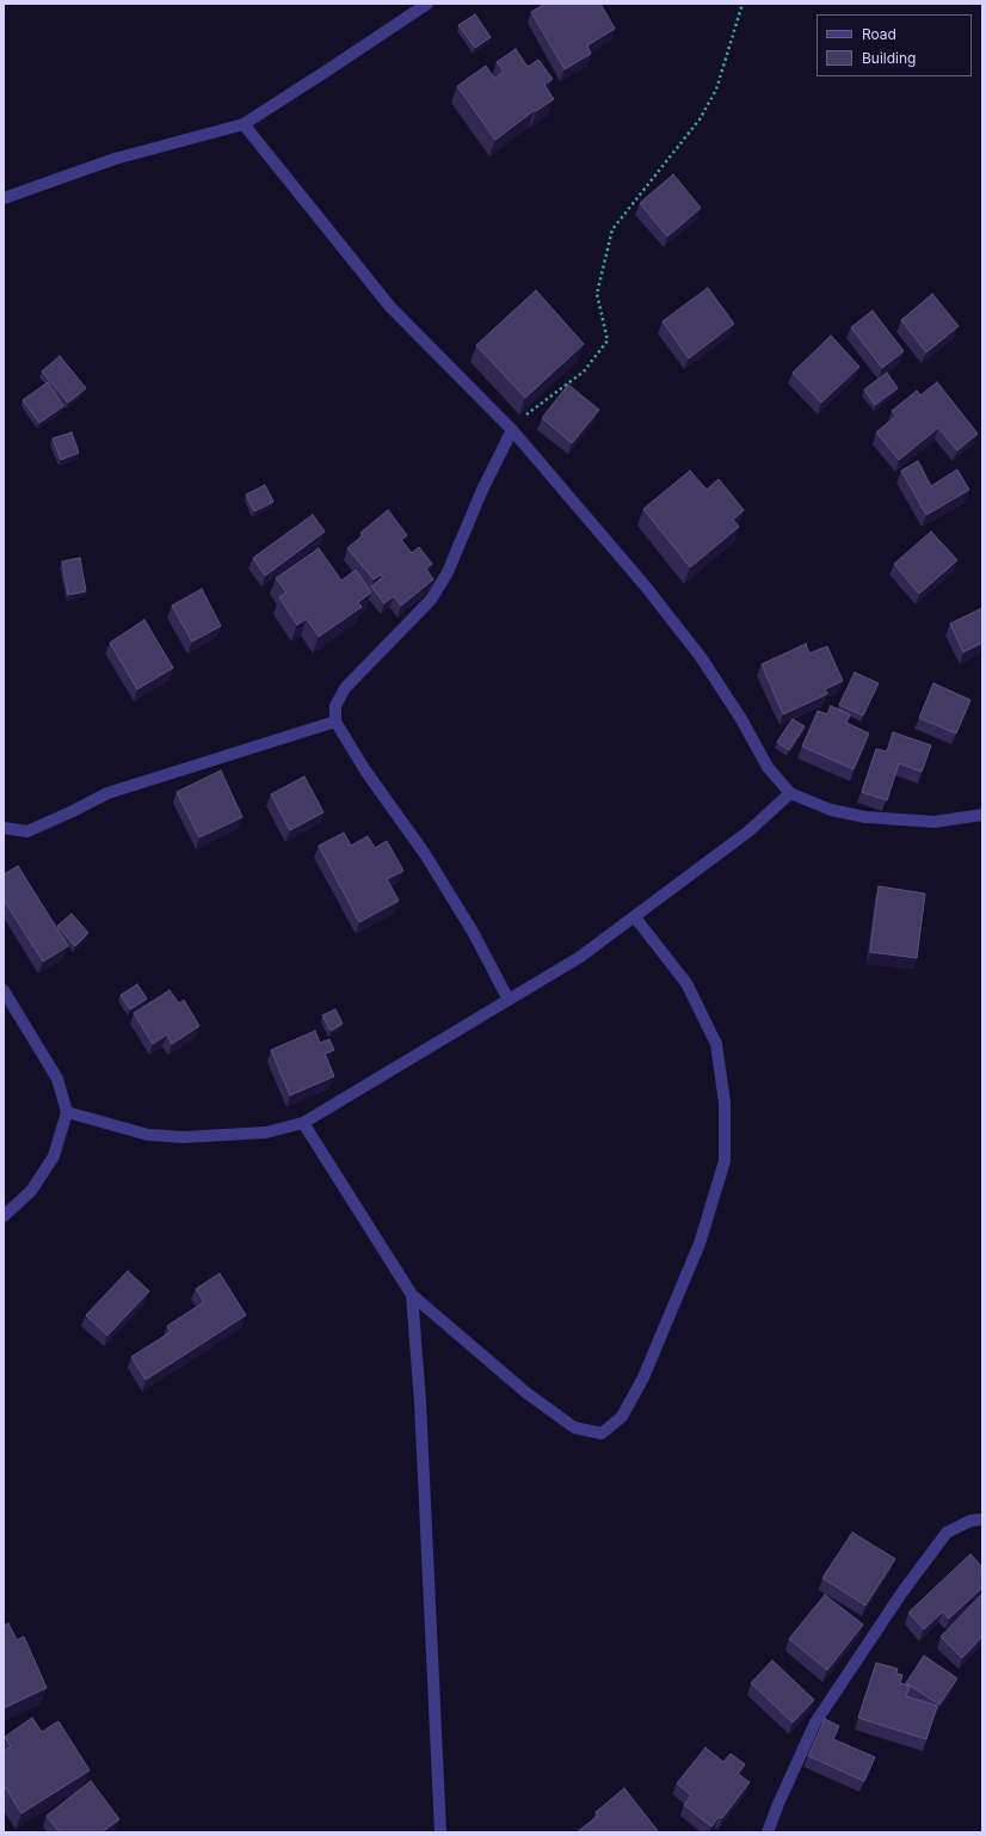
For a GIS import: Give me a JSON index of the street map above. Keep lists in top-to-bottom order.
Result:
{
  "legend": ["Road", "Building"]
}
